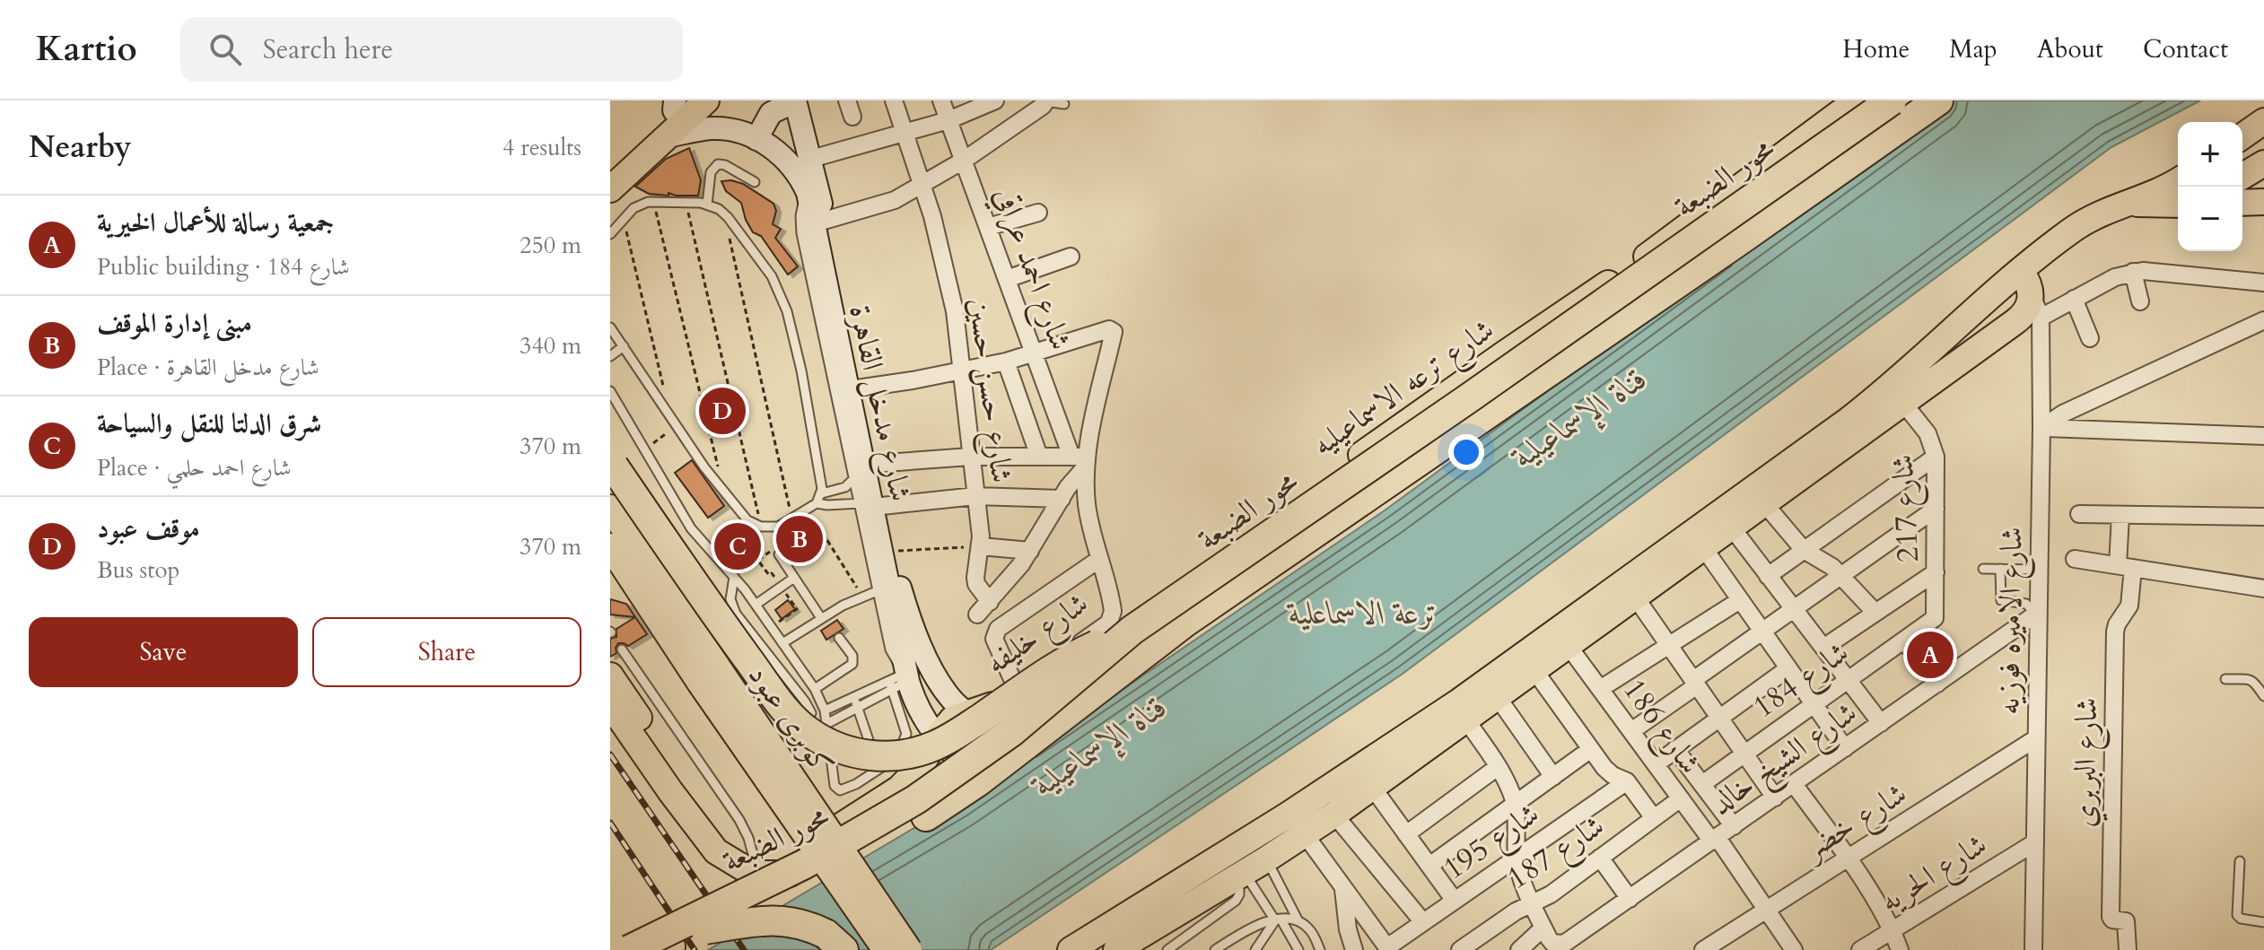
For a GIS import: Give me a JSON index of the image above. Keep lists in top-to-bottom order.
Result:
{
  "streets": {
    "highway": ["محور الضبعة"],
    "main road": ["شارع ترعه الاسماعيليه", "كوبرى عبود"],
    "street": [
      "شارع احمد عراقي",
      "شارع حسن حسين",
      "شارع مدخل القاهرة",
      "شارع 217",
      "شارع الاميره فوزيه",
      "شارع خليفه",
      "شارع 184",
      "شارع 186",
      "شارع الشيخ خالد",
      "شارع البربري",
      "شارع خضر",
      "شارع 195",
      "شارع 187",
      "شارع الحريه"
    ]
  },
  "crossings": [
    ["شارع احمد عراقي", "شارع خليفه"],
    ["شارع ترعه الاسماعيليه", "شارع مدخل القاهرة"],
    ["شارع ترعه الاسماعيليه", "شارع خليفه"],
    ["شارع مدخل القاهرة", "شارع خليفه"],
    ["شارع 217", "شارع 184"],
    ["شارع الاميره فوزيه", "شارع الشيخ خالد"],
    ["شارع الاميره فوزيه", "شارع خضر"],
    ["شارع الاميره فوزيه", "شارع الحريه"],
    ["شارع 186", "شارع الشيخ خالد"],
    ["شارع 186", "شارع خضر"],
    ["شارع 186", "شارع 187"]
  ],
  "water": ["قناة الإسماعيلية", "ترعة الاسماعلية"],
  "page": {
    "header": "Kartio",
    "search": "Search here",
    "nav": [
      "Home",
      "Map",
      "About",
      "Contact"
    ],
    "heading": ["Nearby", "4 results"],
    "map_buttons": ["+", "−"],
    "list": [
      {
        "mark": "A",
        "name": "جمعية رسالة للأعمال الخيرية",
        "note": "Public building · شارع 184",
        "value": "250 m"
      },
      {
        "mark": "B",
        "name": "مبنى إدارة الموقف",
        "note": "Place · شارع مدخل القاهرة",
        "value": "340 m"
      },
      {
        "mark": "C",
        "name": "شرق الدلتا للنقل والسياحة",
        "note": "Place · شارع احمد حلمي",
        "value": "370 m"
      },
      {
        "mark": "D",
        "name": "موقف عبود",
        "note": "Bus stop",
        "value": "370 m"
      }
    ],
    "pins": [
      "D",
      "B",
      "C",
      "A"
    ],
    "buttons": ["Save", "Share"]
  }
}
